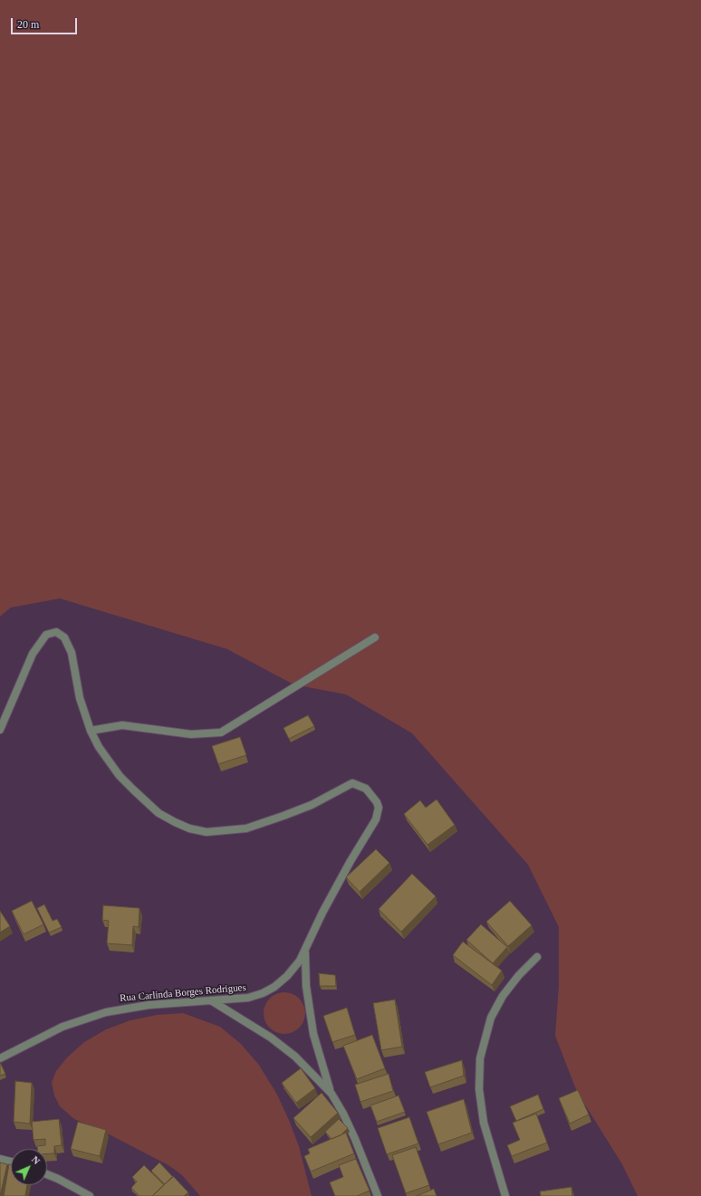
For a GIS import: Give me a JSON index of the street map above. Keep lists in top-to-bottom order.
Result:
{
  "streets": {
    "street": ["Rua Carlinda Borges Rodrigues"]
  },
  "scale_bar": "20 m",
  "north": "top right"
}
